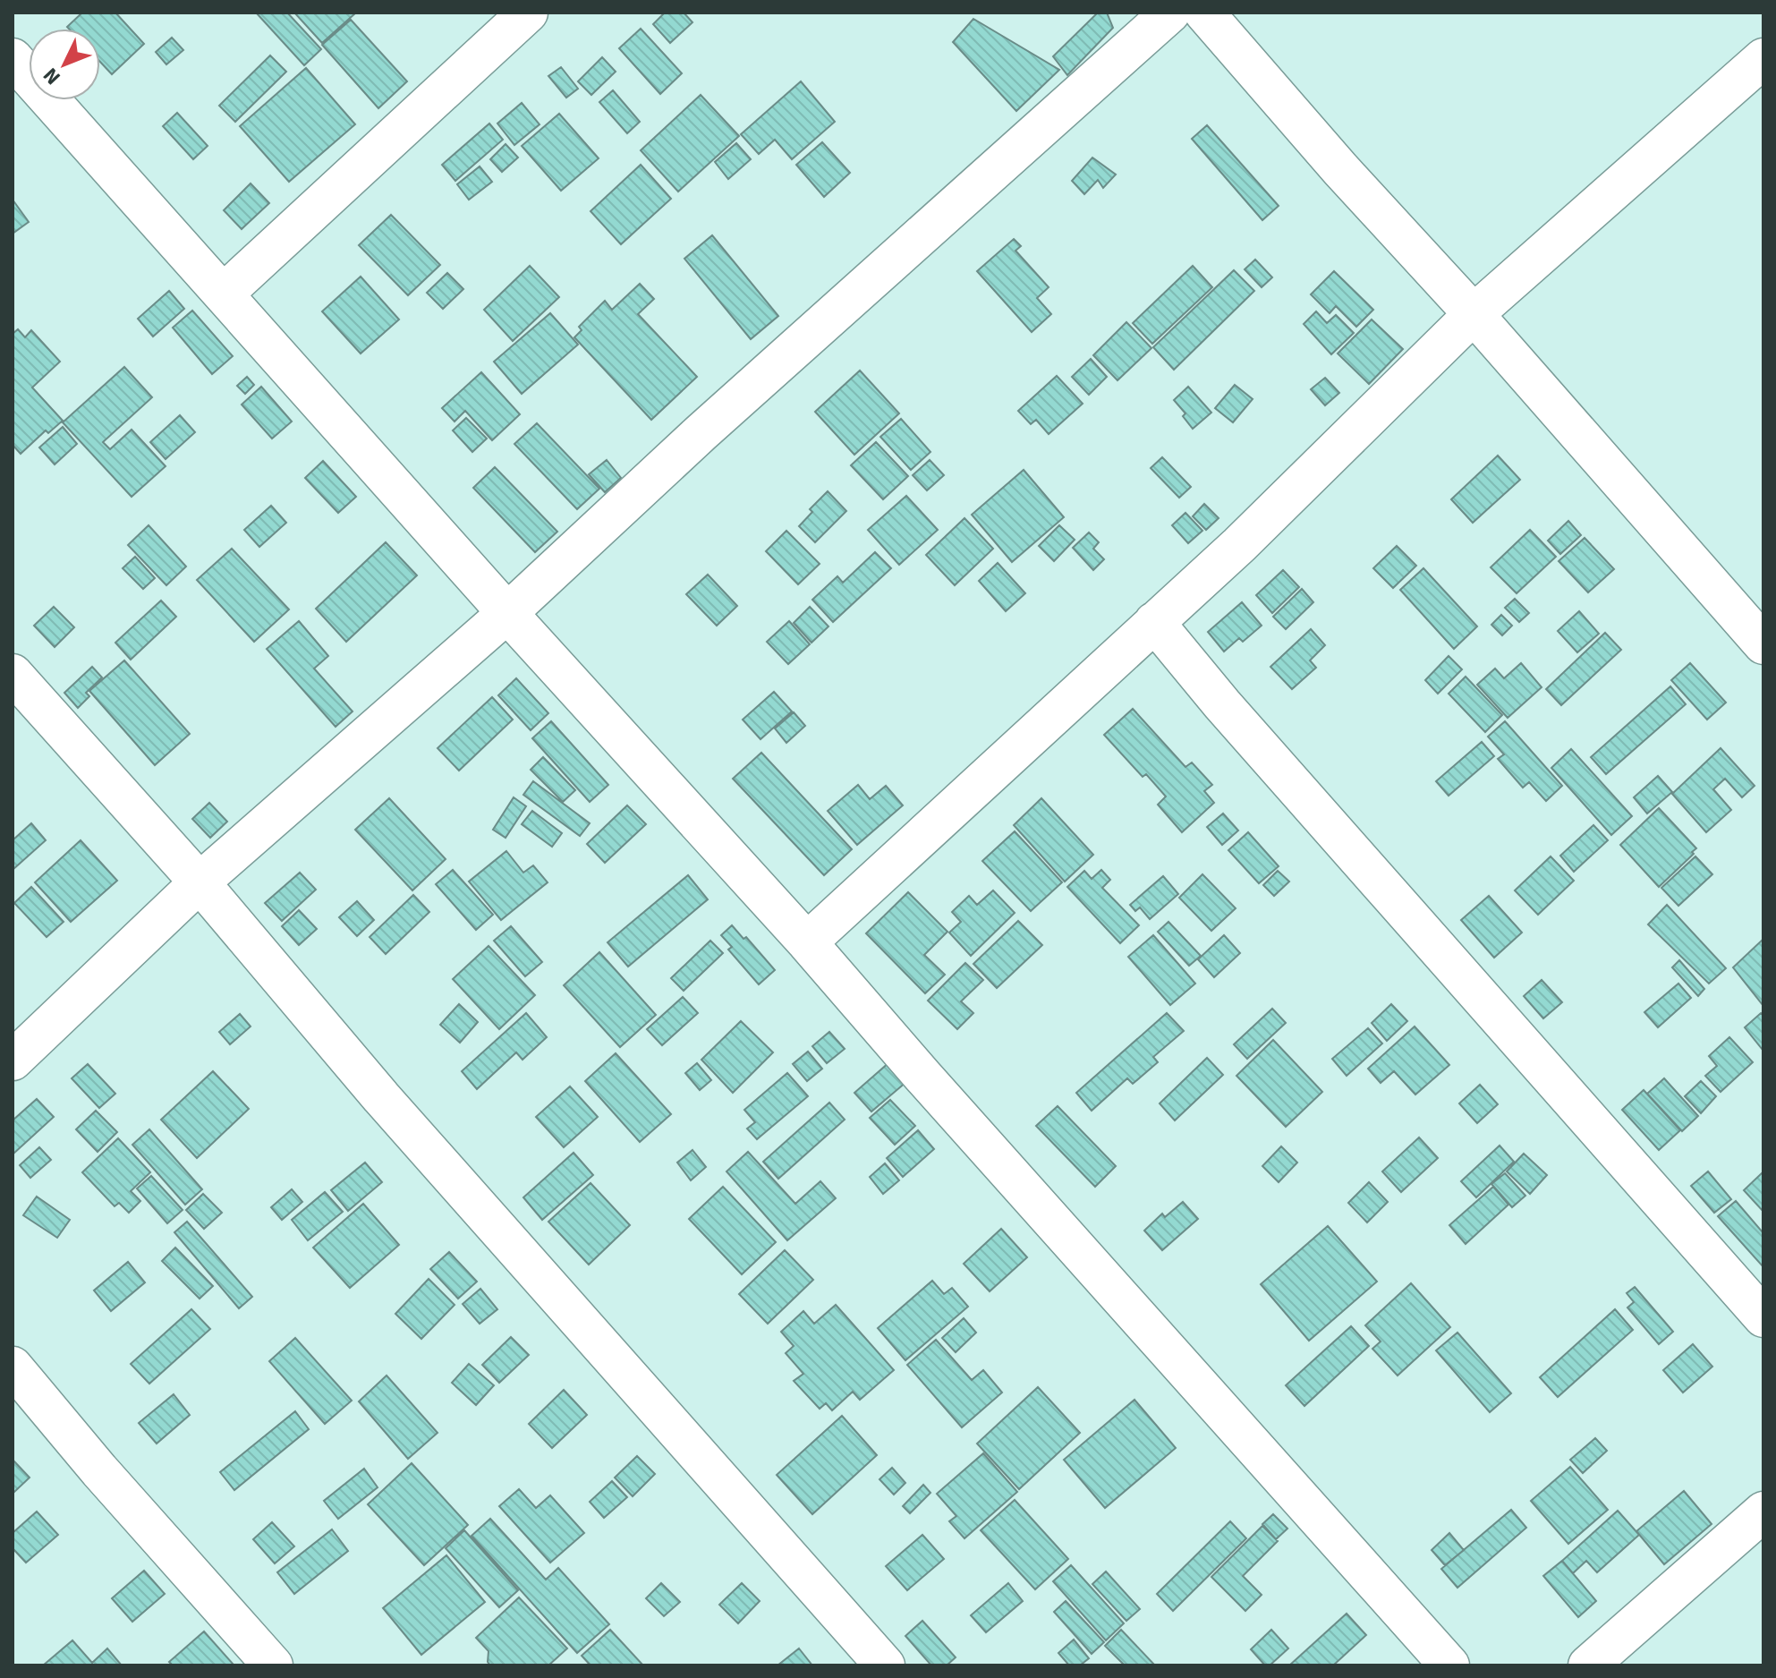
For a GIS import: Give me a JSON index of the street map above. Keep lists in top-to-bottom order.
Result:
{
  "north": "bottom left"
}
